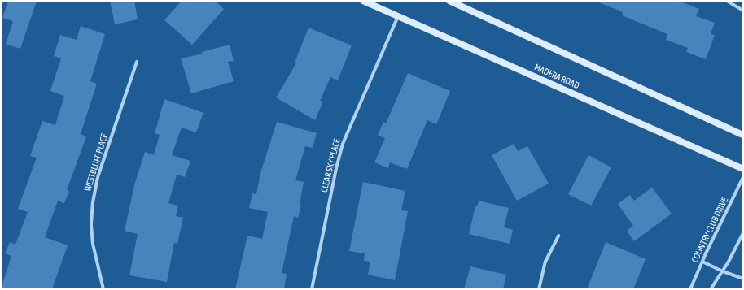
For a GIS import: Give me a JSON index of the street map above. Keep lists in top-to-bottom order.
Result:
{
  "streets": {
    "main road": ["MADERA ROAD"],
    "street": ["WESTBLUFF PLACE", "CLEAR SKY PLACE", "COUNTRY CLUB DRIVE"]
  },
  "crossings": [
    ["MADERA ROAD", "CLEAR SKY PLACE"]
  ]
}
